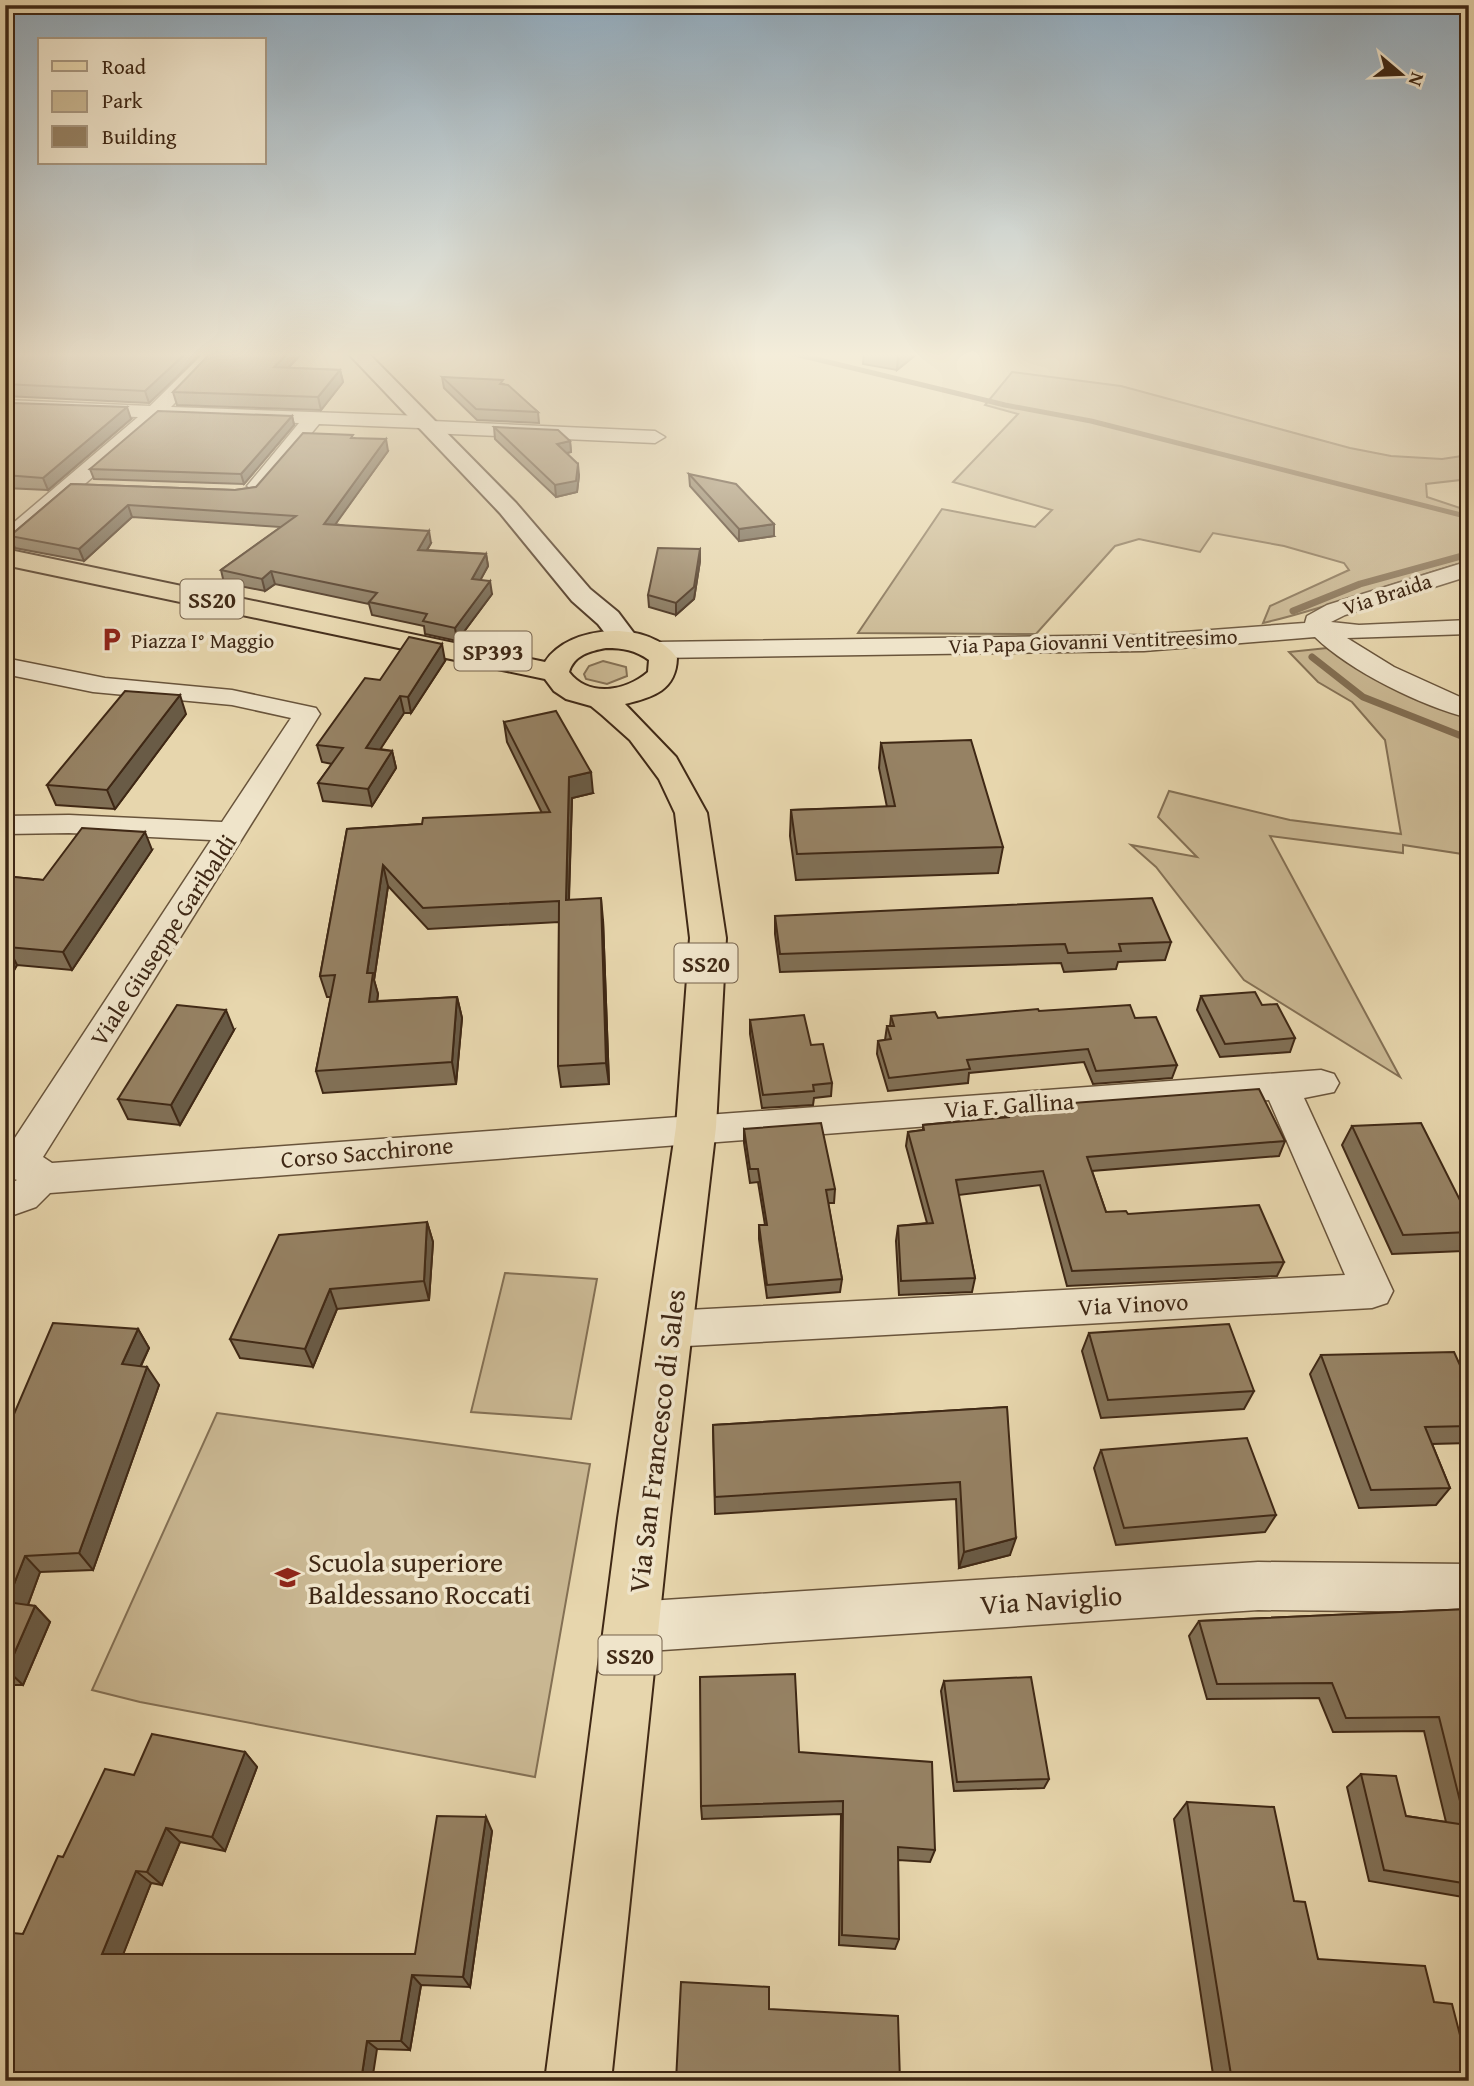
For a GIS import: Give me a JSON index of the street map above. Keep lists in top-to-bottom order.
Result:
{
  "streets": {
    "main road": ["SS20", "SP393", "Via San Francesco di Sales"],
    "street": [
      "Via Braida",
      "Via Papa Giovanni Ventitreesimo",
      "Viale Giuseppe Garibaldi",
      "Via F. Gallina",
      "Corso Sacchirone",
      "Via Vinovo",
      "Via Naviglio"
    ]
  },
  "crossings": [
    ["Via Braida", "Via Papa Giovanni Ventitreesimo"],
    ["SS20", "SP393"],
    ["Via Papa Giovanni Ventitreesimo", "Via San Francesco di Sales"],
    ["Viale Giuseppe Garibaldi", "Corso Sacchirone"],
    ["Via F. Gallina", "Corso Sacchirone"],
    ["Via F. Gallina", "Via Vinovo"],
    ["Via F. Gallina", "Via San Francesco di Sales"],
    ["Corso Sacchirone", "Via San Francesco di Sales"],
    ["Via Vinovo", "Via San Francesco di Sales"],
    ["Via San Francesco di Sales", "Via Naviglio"]
  ],
  "places": {
    "parking": ["Piazza I° Maggio"],
    "school or university": ["Scuola superiore Baldessano Roccati"]
  },
  "legend": ["Road", "Park", "Building"],
  "north": "right"
}
